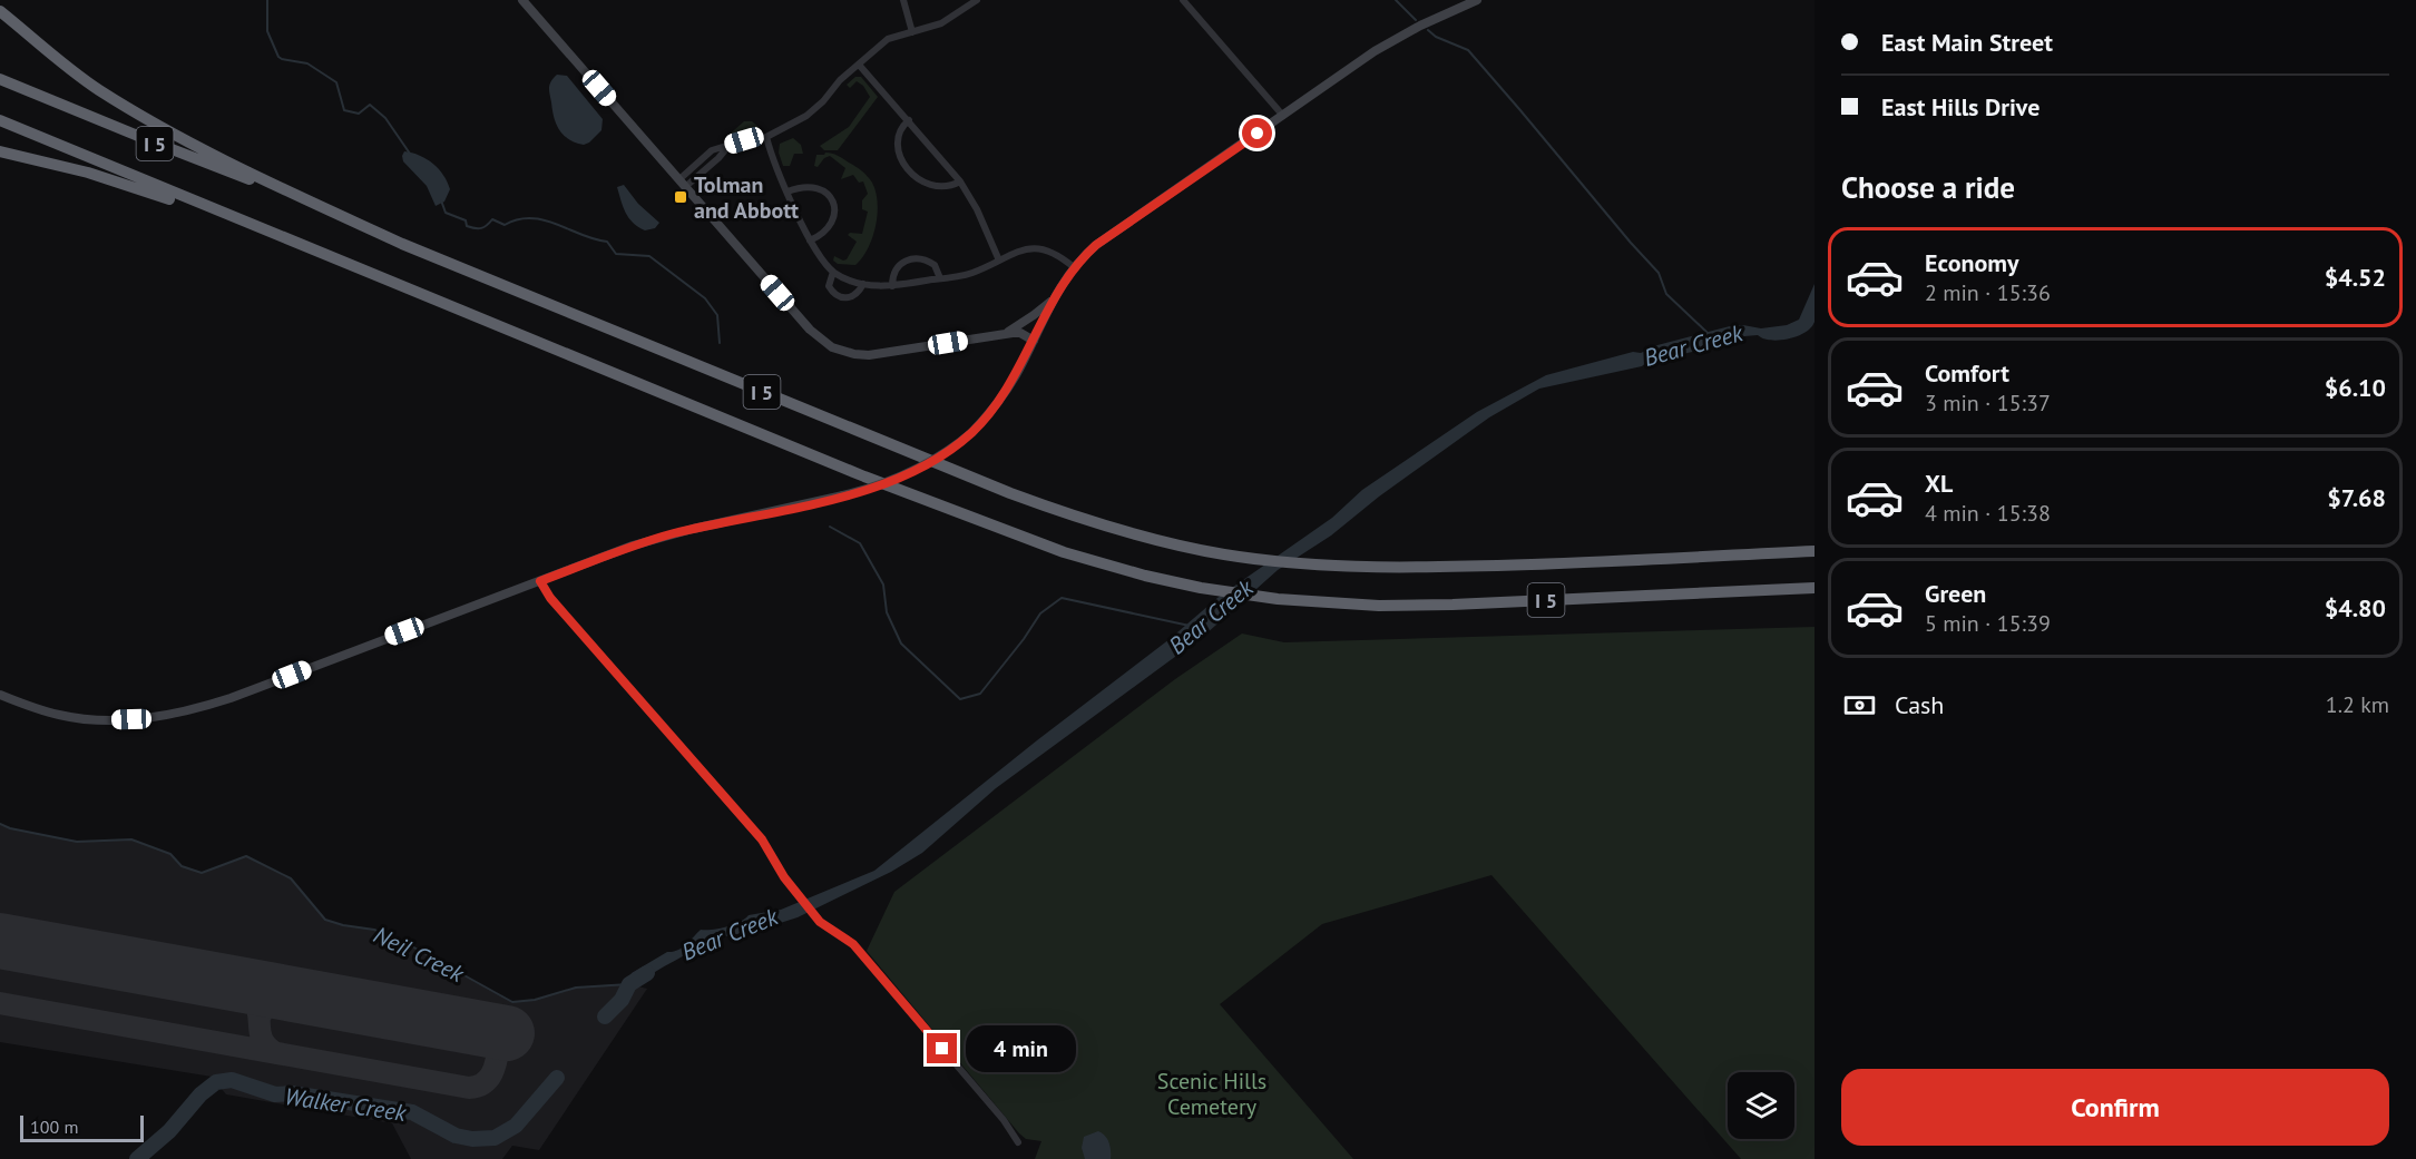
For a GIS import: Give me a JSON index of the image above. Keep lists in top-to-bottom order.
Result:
{
  "streets": {
    "highway": ["I 5"]
  },
  "water": ["Bear Creek", "Neil Creek", "Walker Creek"],
  "parks": ["Scenic Hills Cemetery"],
  "places": {
    "transit": ["Tolman and Abbott"]
  },
  "scale_bar": "100 m",
  "page": {
    "banner": ["East Main Street", "East Hills Drive"],
    "heading": "Choose a ride",
    "list": [
      {
        "name": "Economy",
        "note": "2 min · 15:36",
        "value": "$4.52"
      },
      {
        "name": "Comfort",
        "note": "3 min · 15:37",
        "value": "$6.10"
      },
      {
        "name": "XL",
        "note": "4 min · 15:38",
        "value": "$7.68"
      },
      {
        "name": "Green",
        "note": "5 min · 15:39",
        "value": "$4.80"
      }
    ],
    "pay": ["Cash", "1.2 km"],
    "bubble": "4 min",
    "buttons": "Confirm",
    "scale": "100 m"
  }
}
